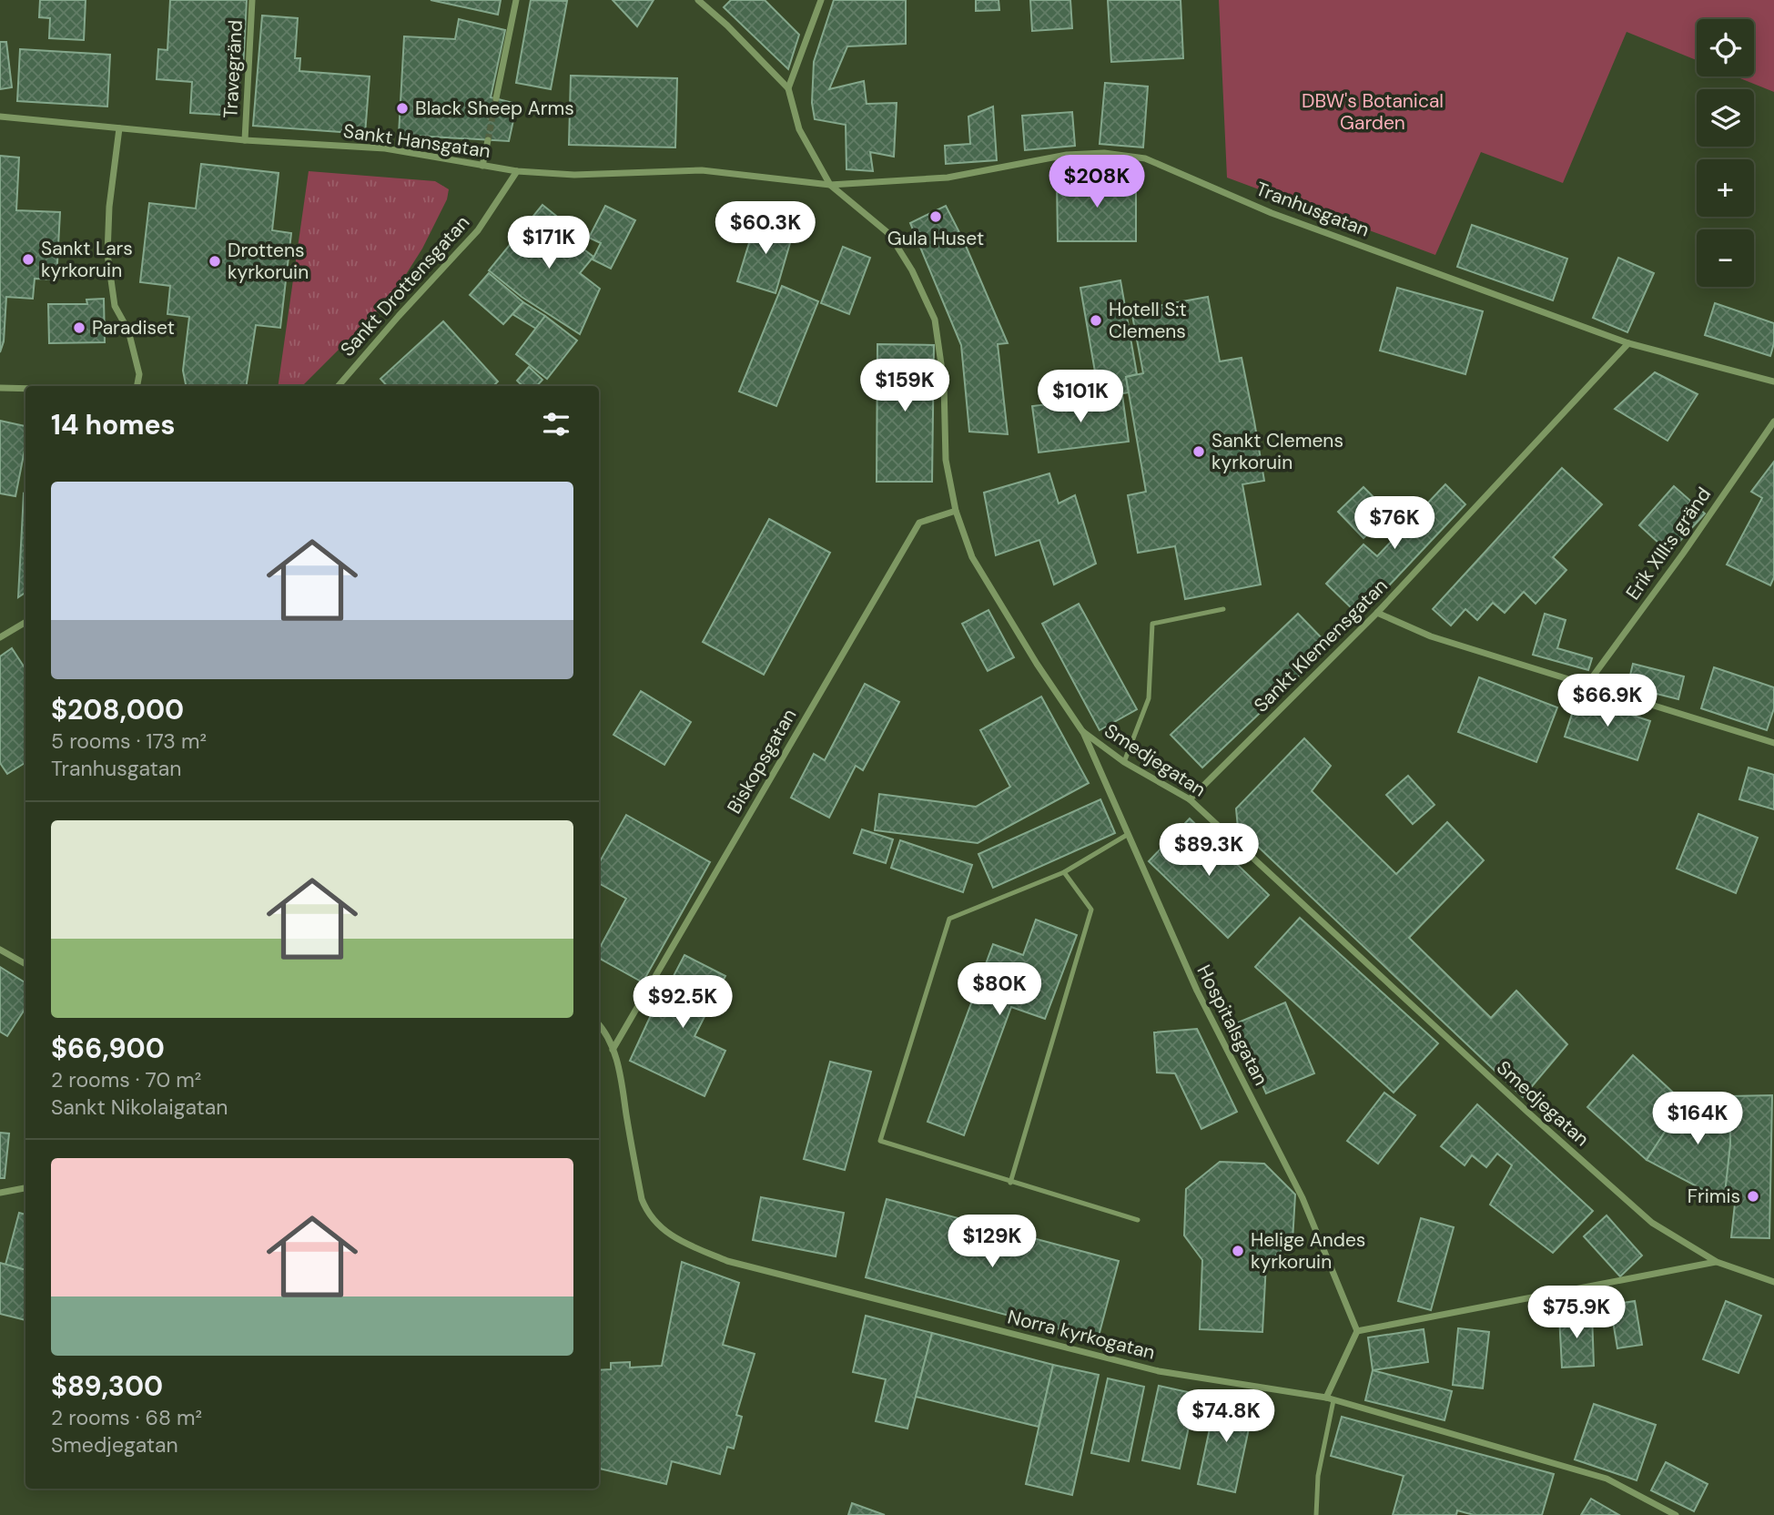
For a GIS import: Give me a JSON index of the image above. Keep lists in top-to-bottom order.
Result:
{
  "streets": {
    "street": [
      "Travegränd",
      "Sankt Hansgatan",
      "Tranhusgatan",
      "Sankt Drottensgatan",
      "Erik XIII:s gränd",
      "Sankt Klemensgatan",
      "Smedjegatan",
      "Biskopsgatan",
      "Hospitalsgatan",
      "Norra kyrkogatan"
    ]
  },
  "crossings": [
    ["Travegränd", "Sankt Hansgatan"],
    ["Sankt Hansgatan", "Tranhusgatan"],
    ["Sankt Hansgatan", "Sankt Drottensgatan"],
    ["Sankt Hansgatan", "Smedjegatan"],
    ["Tranhusgatan", "Sankt Klemensgatan"],
    ["Tranhusgatan", "Smedjegatan"],
    ["Sankt Klemensgatan", "Smedjegatan"],
    ["Smedjegatan", "Biskopsgatan"],
    ["Smedjegatan", "Hospitalsgatan"],
    ["Biskopsgatan", "Norra kyrkogatan"]
  ],
  "parks": ["DBW's Botanical Garden"],
  "places": [
    "Black Sheep Arms",
    "Gula Huset",
    "Sankt Lars kyrkoruin",
    "Drottens kyrkoruin",
    "Hotell S:t Clemens",
    "Paradiset",
    "Sankt Clemens kyrkoruin",
    "Frimis",
    "Helige Andes kyrkoruin"
  ],
  "page": {
    "map_buttons": ["+", "−"],
    "price": [
      "$208K",
      "$60.3K",
      "$171K",
      "$159K",
      "$101K",
      "$76K",
      "$66.9K",
      "$89.3K",
      "$80K",
      "$92.5K",
      "$164K",
      "$129K",
      "$75.9K",
      "$74.8K"
    ],
    "heading": "14 homes",
    "list": [
      {
        "name": "$208,000",
        "note": "5 rooms · 173 m² · Tranhusgatan"
      },
      {
        "name": "$66,900",
        "note": "2 rooms · 70 m² · Sankt Nikolaigatan"
      },
      {
        "name": "$89,300",
        "note": "2 rooms · 68 m² · Smedjegatan"
      }
    ]
  }
}
